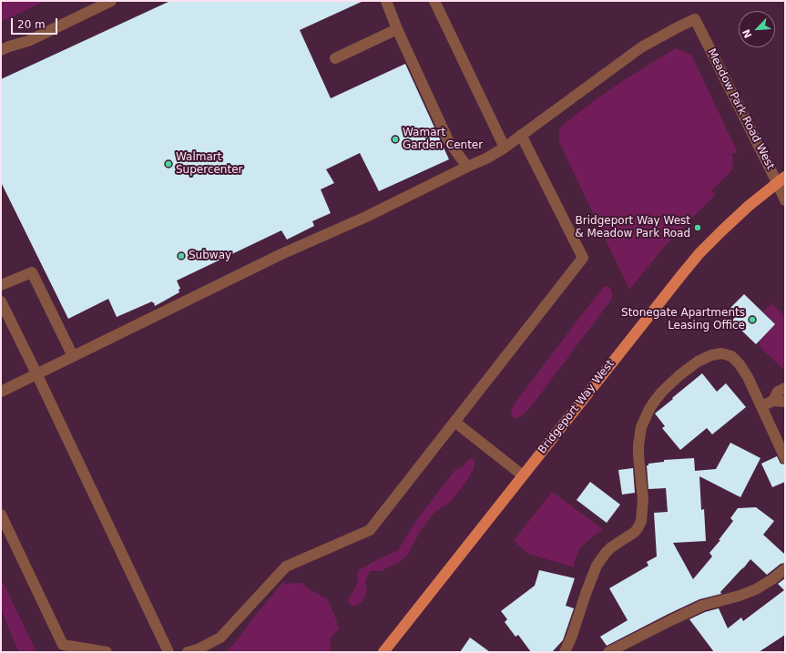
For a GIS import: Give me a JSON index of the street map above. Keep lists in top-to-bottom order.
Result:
{
  "streets": {
    "main road": ["Bridgeport Way West"],
    "street": ["Meadow Park Road West"]
  },
  "crossings": [
    ["Meadow Park Road West", "Bridgeport Way West"]
  ],
  "places": [
    "Wamart Garden Center",
    "Walmart Supercenter",
    "Bridgeport Way West & Meadow Park Road",
    "Subway",
    "Stonegate Apartments Leasing Office"
  ],
  "scale_bar": "20 m",
  "north": "bottom left"
}
